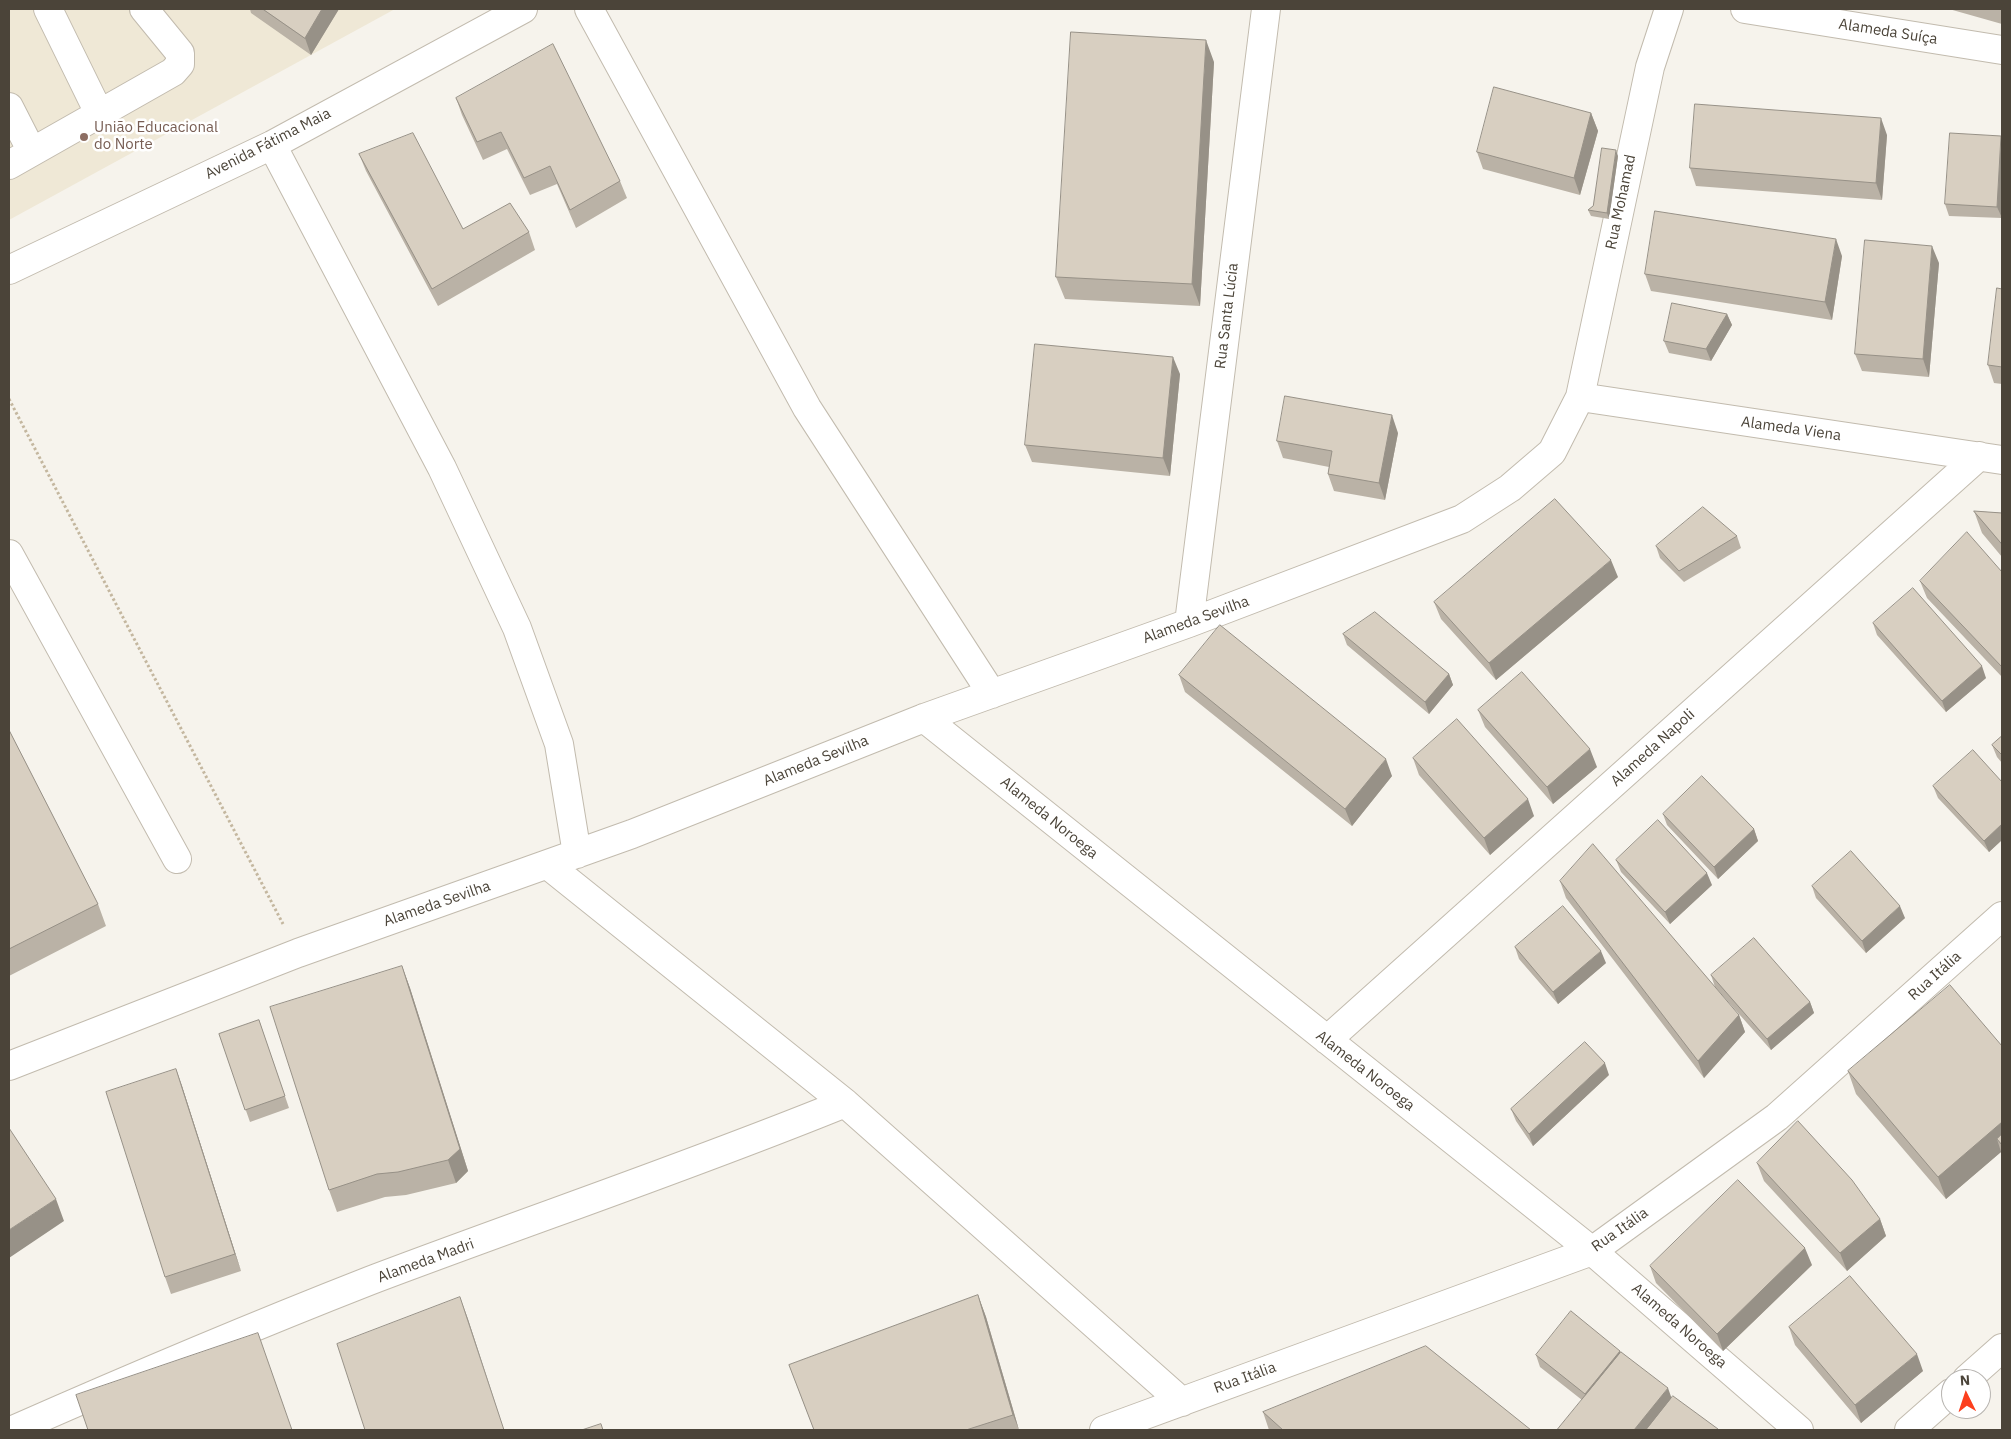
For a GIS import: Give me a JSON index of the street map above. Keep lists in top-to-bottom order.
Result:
{
  "streets": {
    "street": [
      "Alameda Suíça",
      "Avenida Fátima Maia",
      "Rua Mohamad",
      "Rua Santa Lúcia",
      "Alameda Viena",
      "Alameda Sevilha",
      "Alameda Napoli",
      "Alameda Noroega",
      "Rua Itália",
      "Alameda Madri"
    ]
  },
  "crossings": [
    ["Rua Mohamad", "Alameda Viena"],
    ["Rua Mohamad", "Alameda Sevilha"],
    ["Rua Santa Lúcia", "Alameda Sevilha"],
    ["Alameda Viena", "Alameda Sevilha"],
    ["Alameda Viena", "Alameda Napoli"],
    ["Alameda Sevilha", "Alameda Noroega"],
    ["Alameda Napoli", "Alameda Noroega"],
    ["Alameda Noroega", "Rua Itália"]
  ],
  "places": ["União Educacional do Norte"],
  "north": "top"
}
